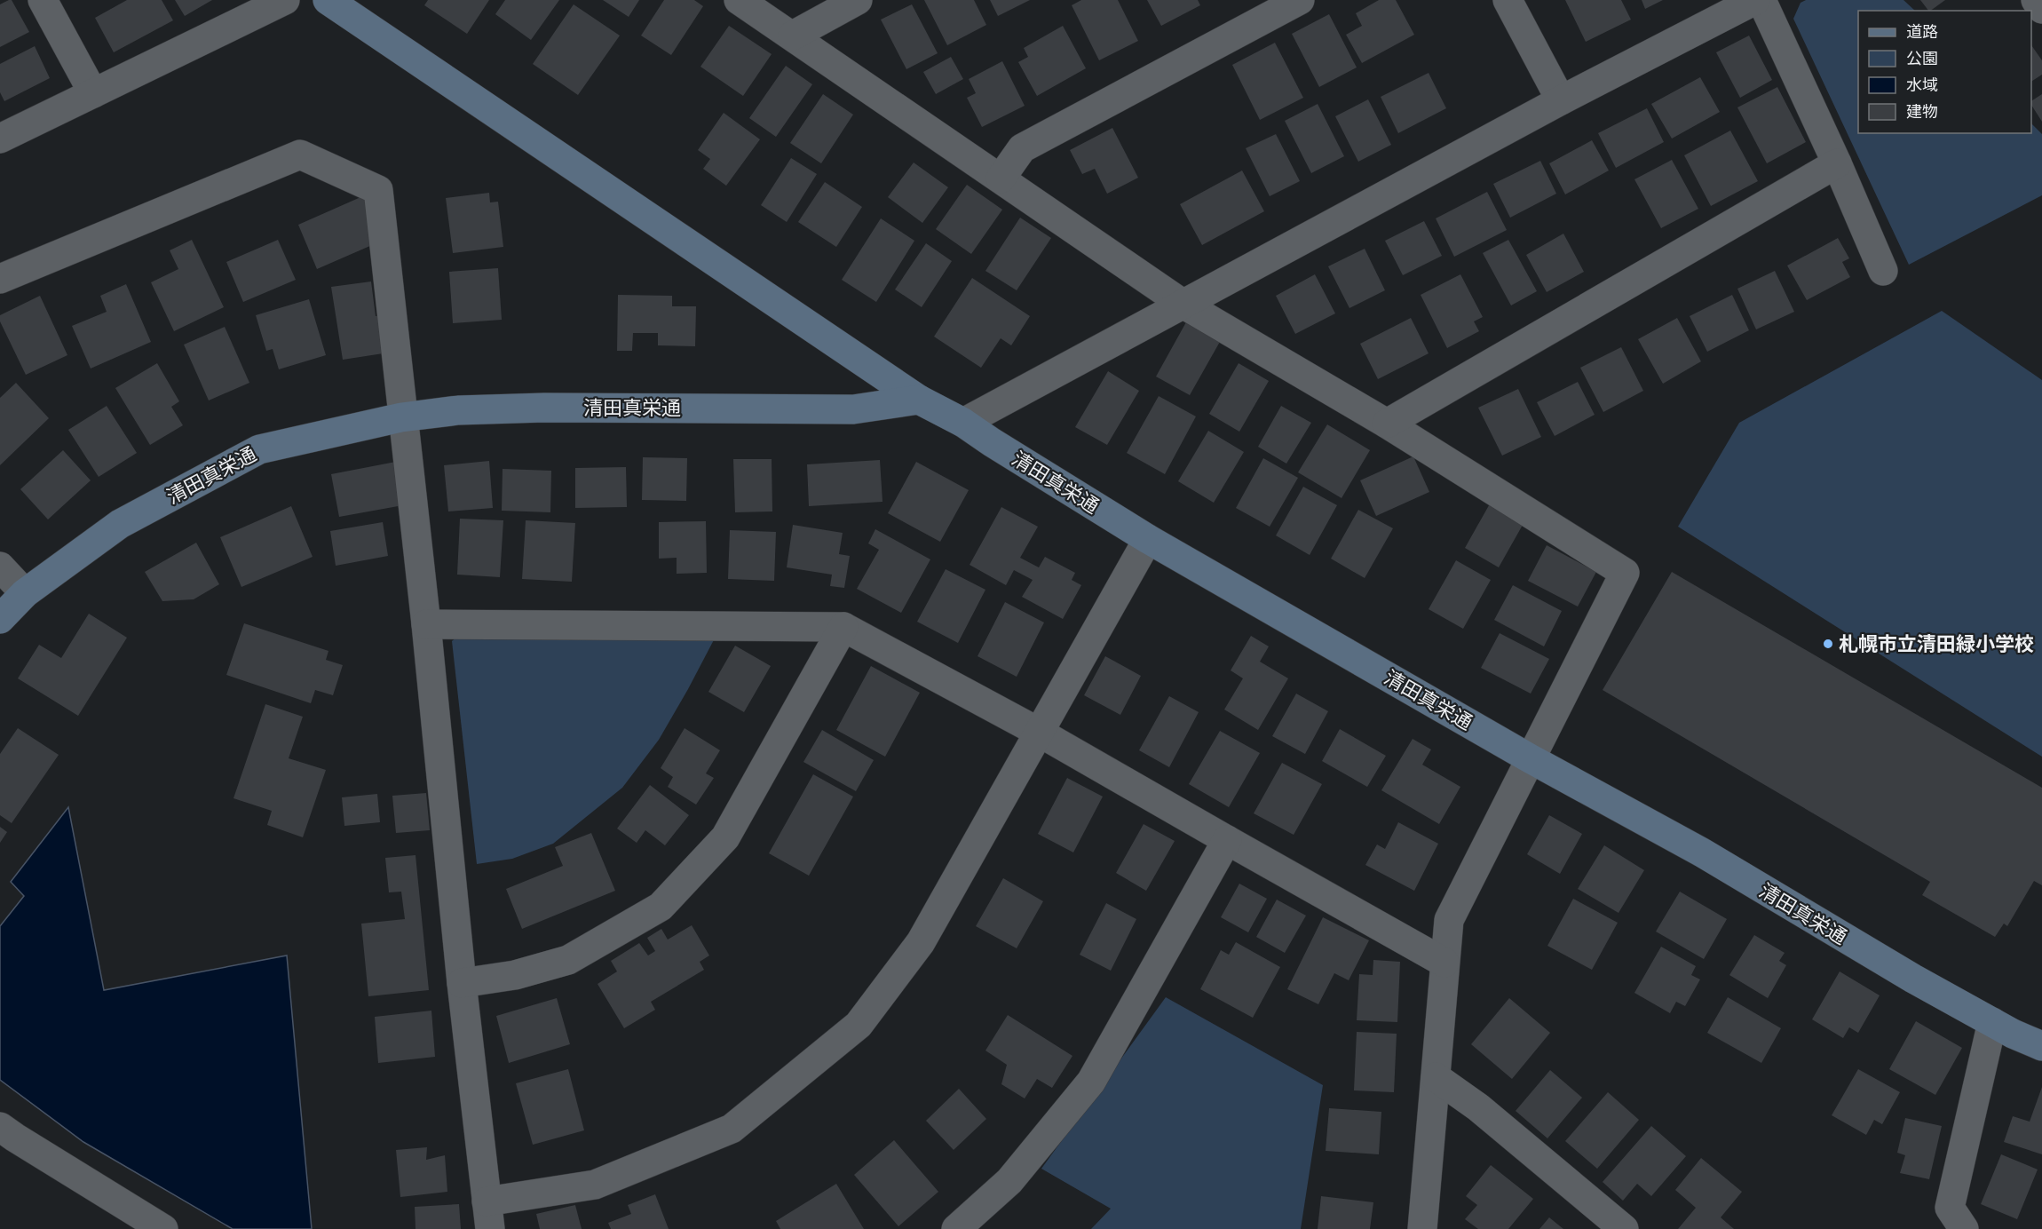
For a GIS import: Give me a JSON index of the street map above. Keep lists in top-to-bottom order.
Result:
{
  "streets": {
    "street": ["清田真栄通"]
  },
  "places": ["札幌市立清田緑小学校"],
  "legend": [
    "道路",
    "公園",
    "水域",
    "建物"
  ]
}
